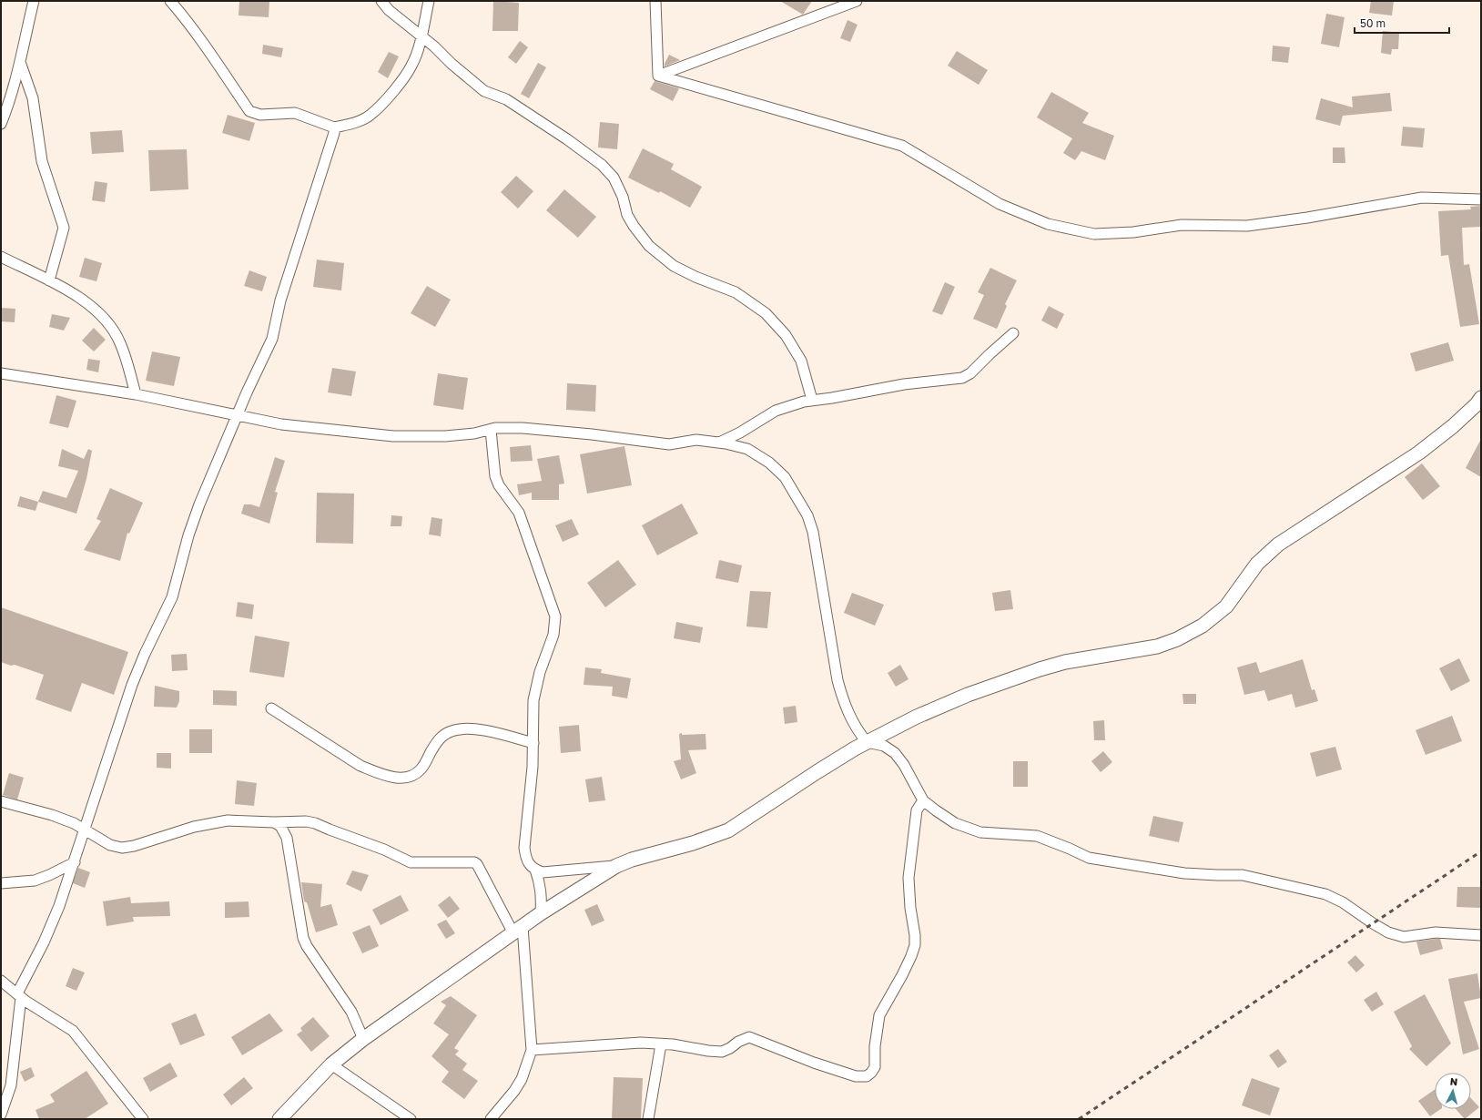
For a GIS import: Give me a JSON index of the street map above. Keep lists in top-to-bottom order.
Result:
{
  "scale_bar": "50 m",
  "north": "top"
}
